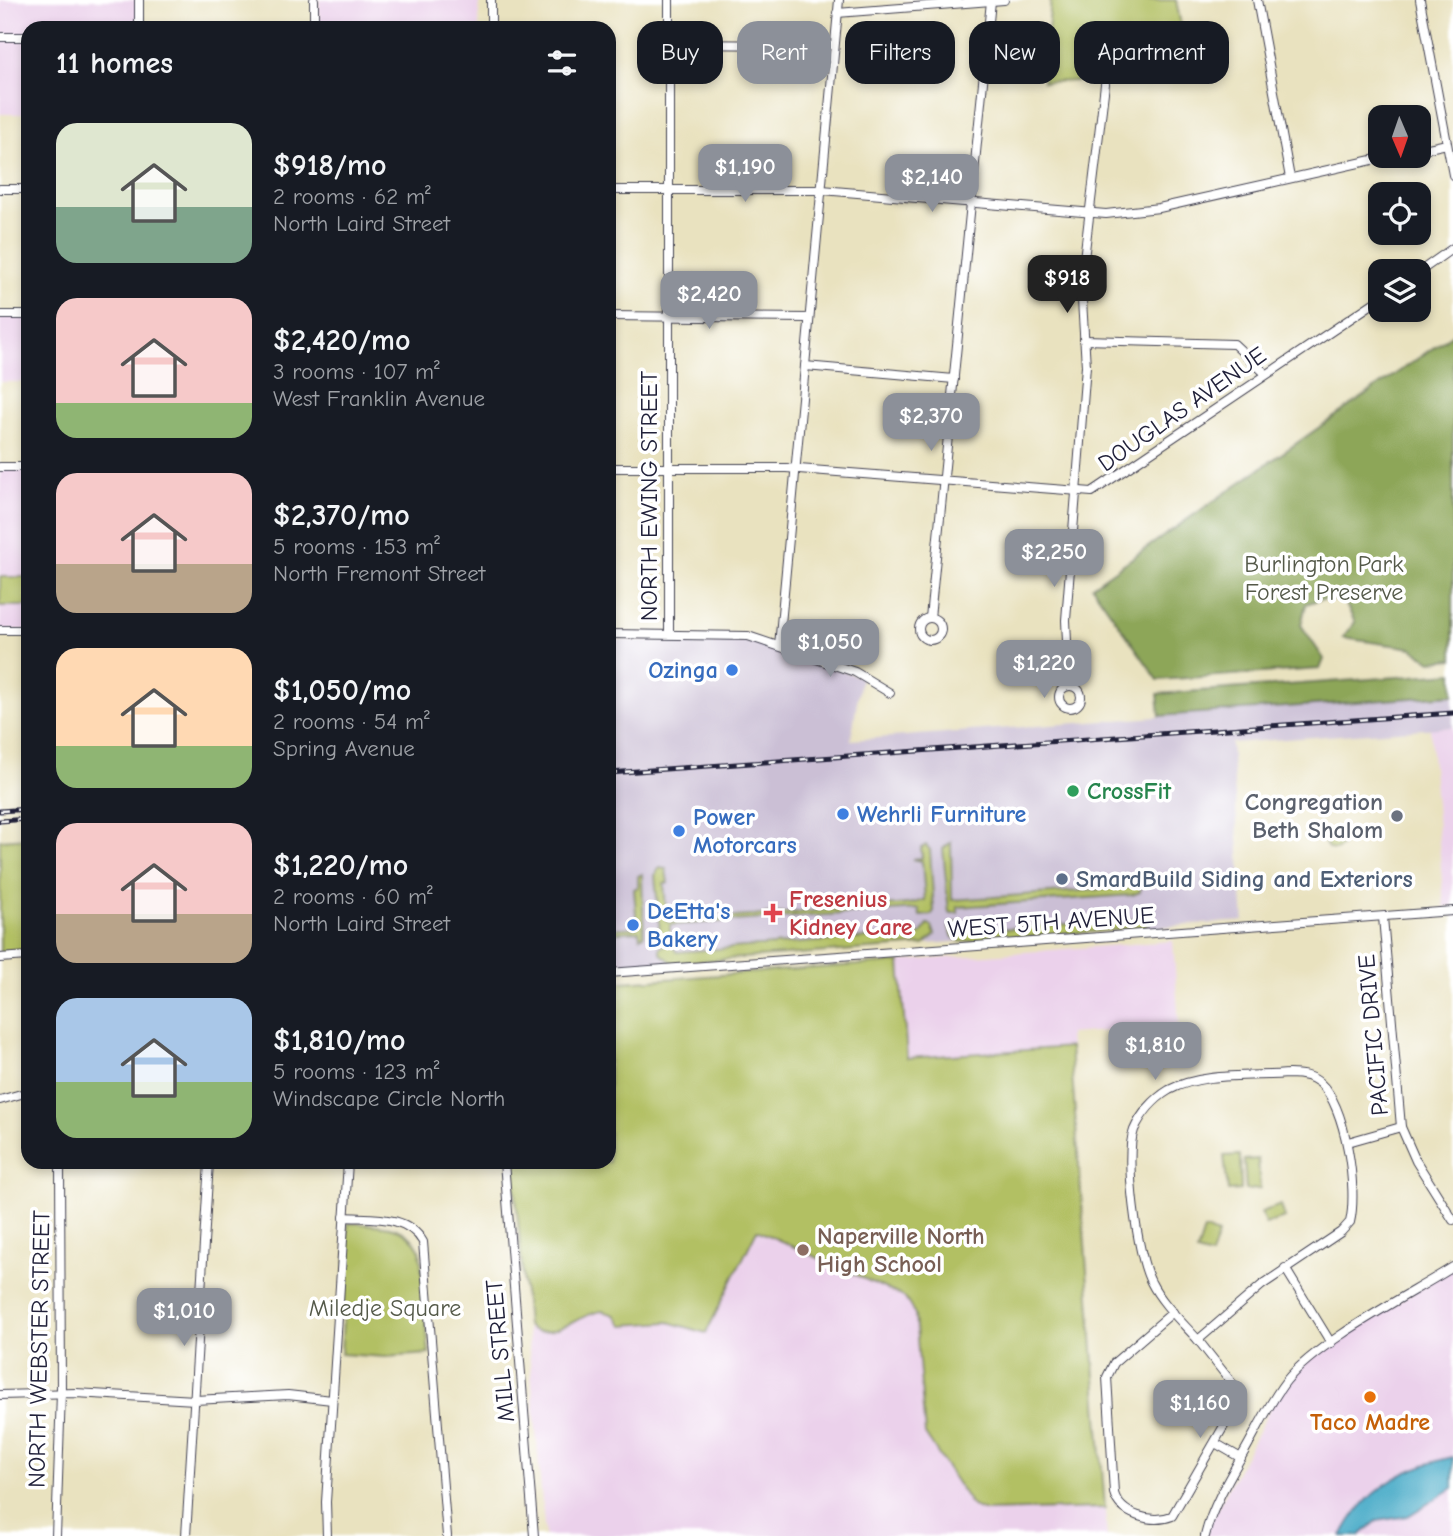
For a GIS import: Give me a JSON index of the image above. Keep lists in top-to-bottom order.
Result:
{
  "streets": {
    "street": [
      "DOUGLAS AVENUE",
      "NORTH EWING STREET",
      "WEST 5TH AVENUE",
      "PACIFIC DRIVE",
      "NORTH WEBSTER STREET",
      "MILL STREET"
    ]
  },
  "crossings": [
    ["DOUGLAS AVENUE", "NORTH EWING STREET"],
    ["WEST 5TH AVENUE", "PACIFIC DRIVE"]
  ],
  "parks": ["Burlington Park Forest Preserve", "Miledje Square"],
  "places": {
    "other": [
      "Ozinga",
      "CrossFit",
      "Wehrli Furniture",
      "Congregation Beth Shalom",
      "Power Motorcars",
      "SmardBuild Siding and Exteriors",
      "DeEtta's Bakery",
      "Naperville North High School",
      "Taco Madre"
    ],
    "health": ["Fresenius Kidney Care"]
  },
  "north": "bottom",
  "page": {
    "chip": [
      "Buy",
      "Rent",
      "Filters",
      "New",
      "Apartment"
    ],
    "heading": "11 homes",
    "list": [
      {
        "name": "$918/mo",
        "note": "2 rooms · 62 m² · North Laird Street"
      },
      {
        "name": "$2,420/mo",
        "note": "3 rooms · 107 m² · West Franklin Avenue"
      },
      {
        "name": "$2,370/mo",
        "note": "5 rooms · 153 m² · North Fremont Street"
      },
      {
        "name": "$1,050/mo",
        "note": "2 rooms · 54 m² · Spring Avenue"
      },
      {
        "name": "$1,220/mo",
        "note": "2 rooms · 60 m² · North Laird Street"
      },
      {
        "name": "$1,810/mo",
        "note": "5 rooms · 123 m² · Windscape Circle North"
      }
    ],
    "price": [
      "$1,190",
      "$2,140",
      "$918",
      "$2,420",
      "$2,370",
      "$2,250",
      "$1,050",
      "$1,220",
      "$1,810",
      "$1,010",
      "$1,160"
    ]
  }
}
